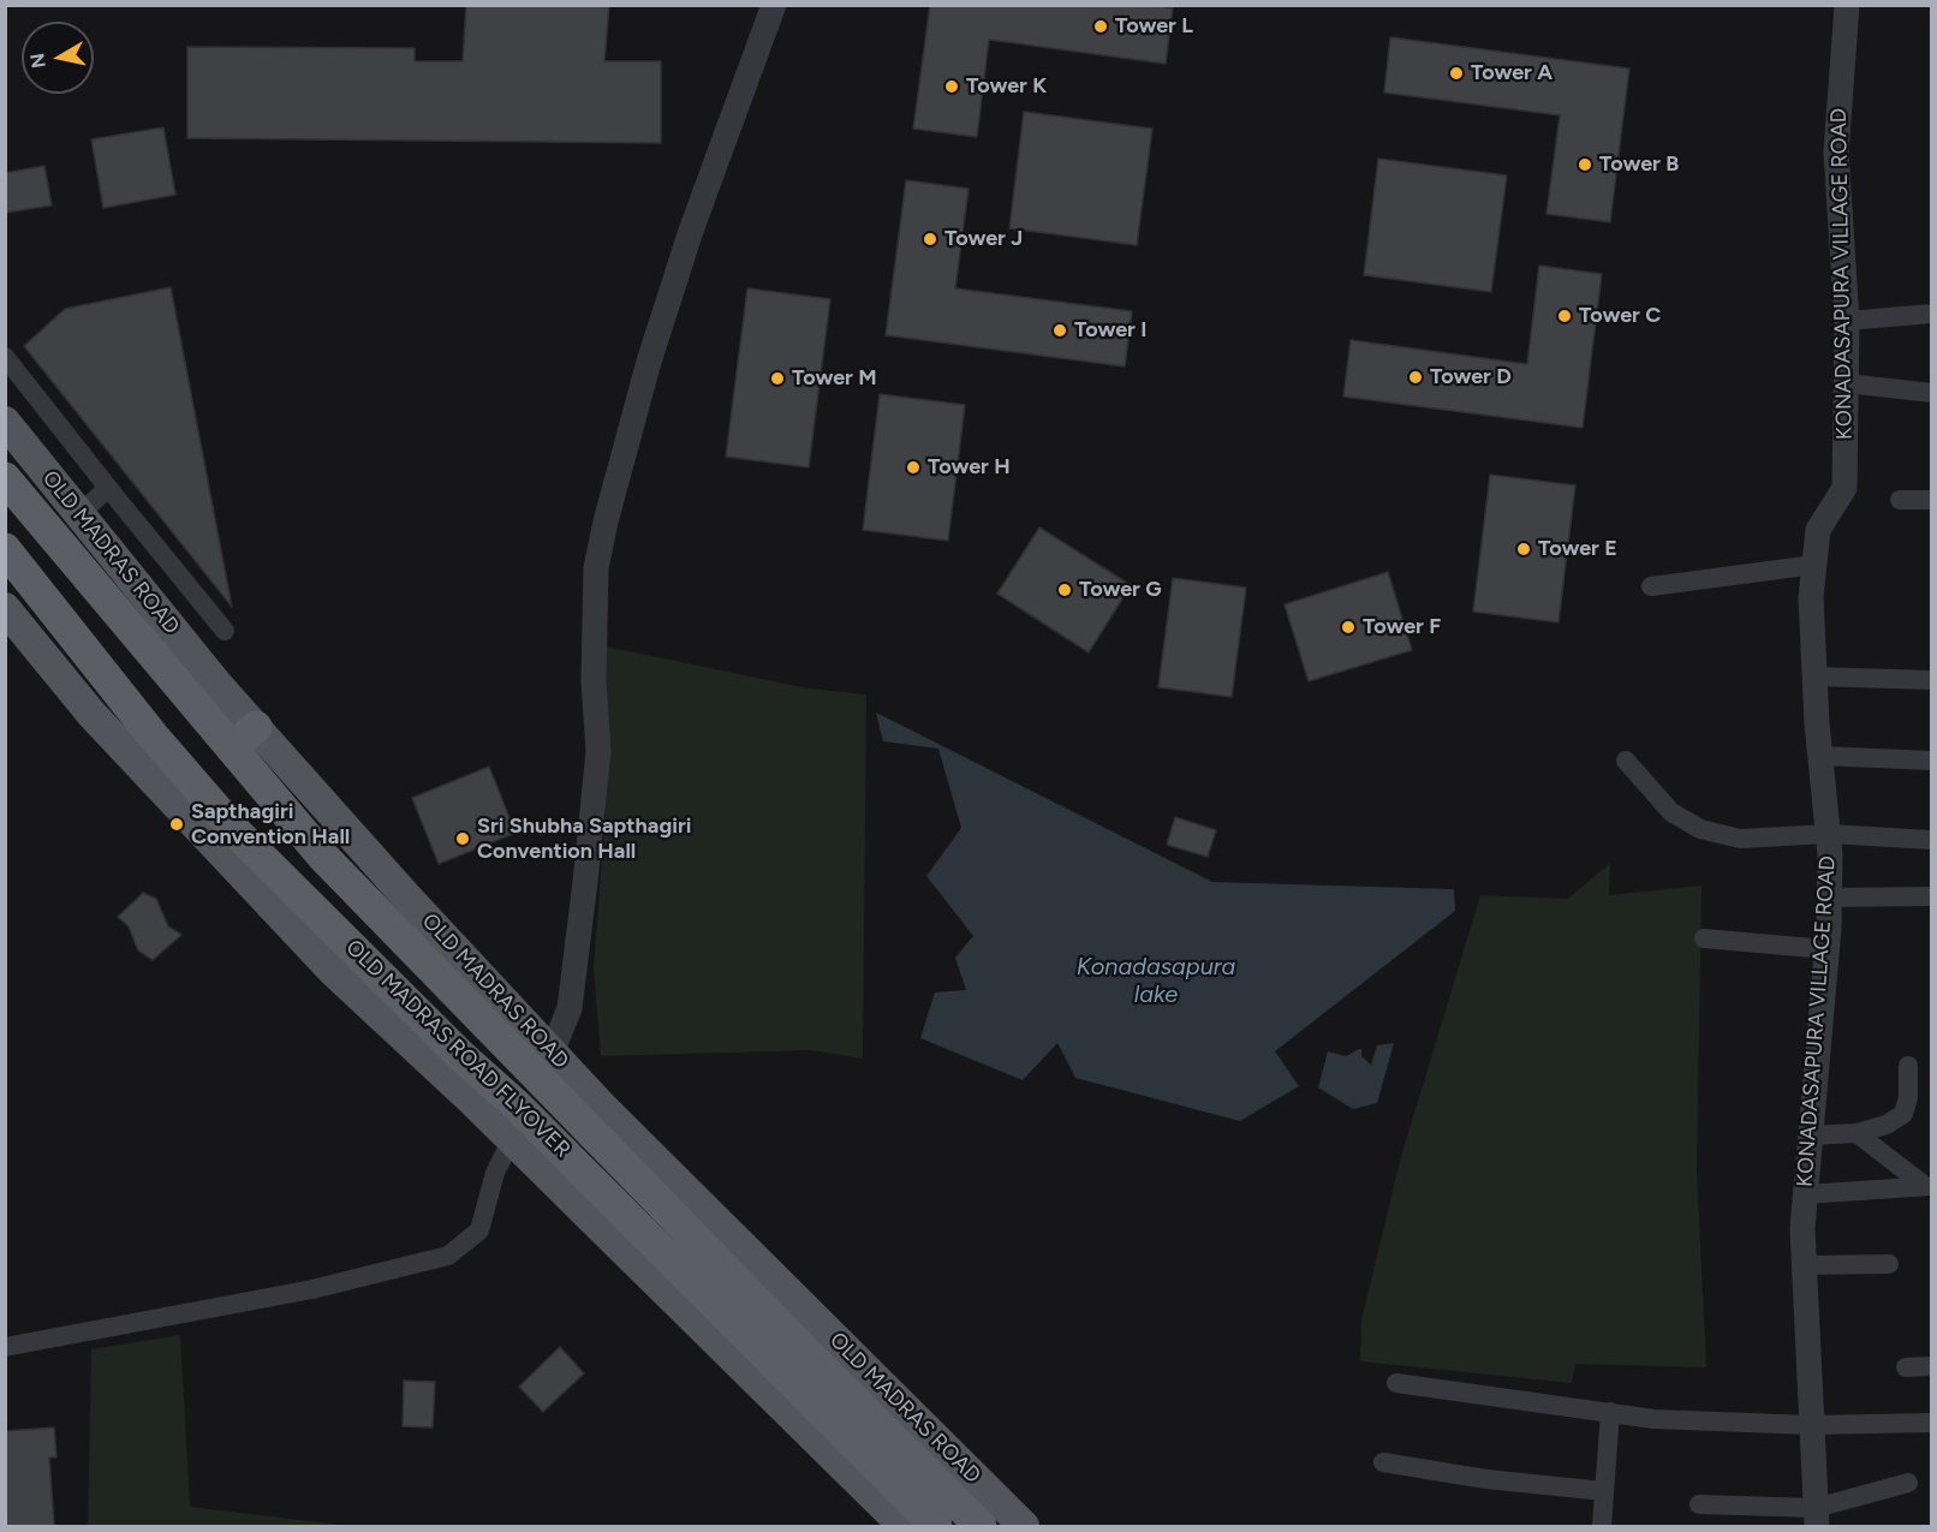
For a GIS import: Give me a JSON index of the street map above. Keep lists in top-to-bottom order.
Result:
{
  "streets": {
    "highway": ["OLD MADRAS ROAD", "OLD MADRAS ROAD FLYOVER"],
    "street": ["KONADASAPURA VILLAGE ROAD"]
  },
  "crossings": [
    ["OLD MADRAS ROAD", "OLD MADRAS ROAD FLYOVER"]
  ],
  "water": ["Konadasapura lake"],
  "places": [
    "Tower L",
    "Tower A",
    "Tower K",
    "Tower B",
    "Tower J",
    "Tower C",
    "Tower I",
    "Tower D",
    "Tower M",
    "Tower H",
    "Tower E",
    "Tower G",
    "Tower F",
    "Sapthagiri Convention Hall",
    "Sri Shubha Sapthagiri Convention Hall"
  ],
  "north": "left"
}
